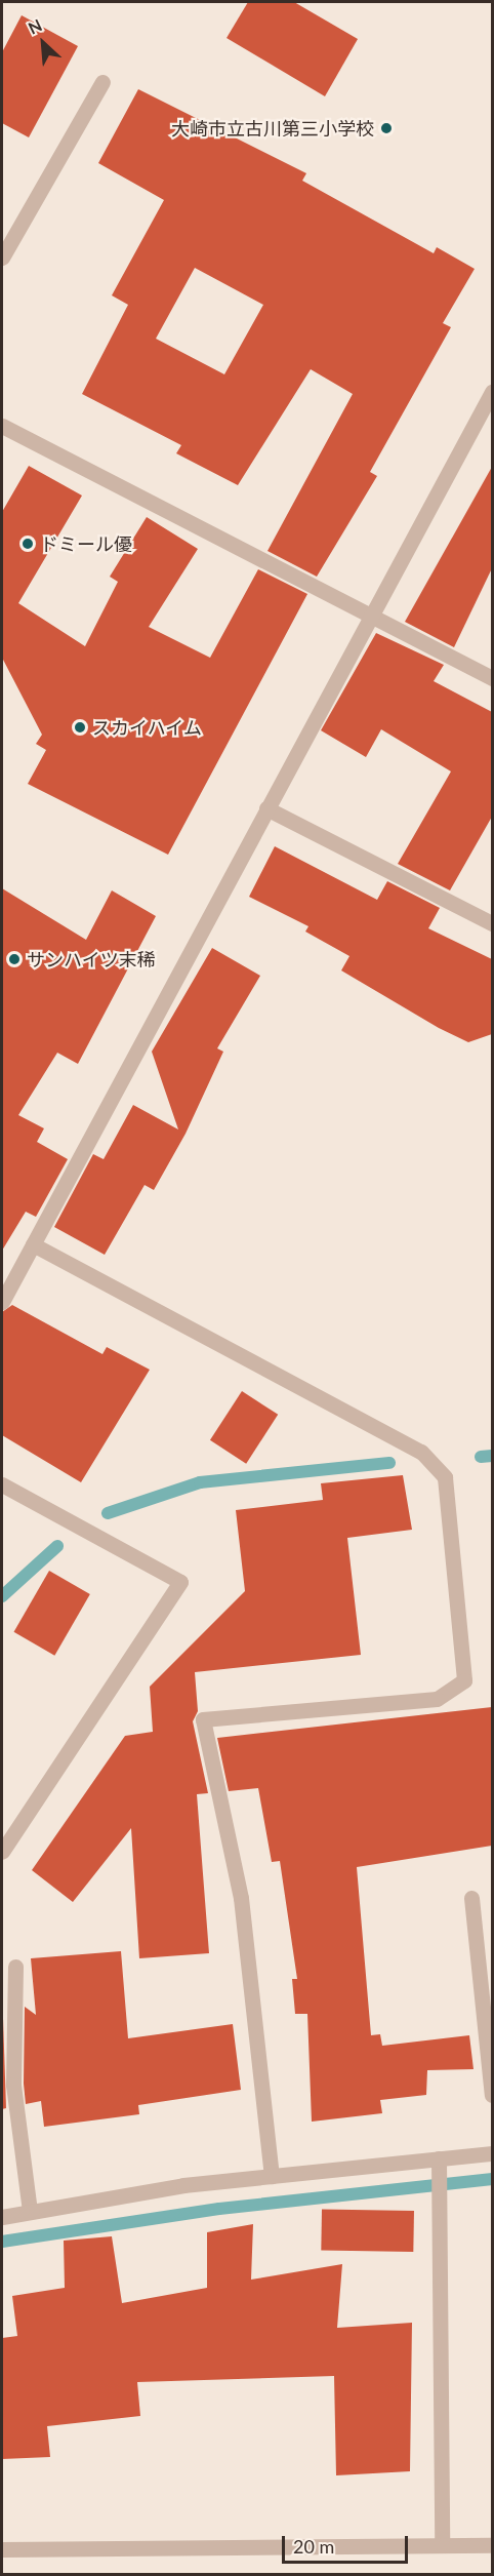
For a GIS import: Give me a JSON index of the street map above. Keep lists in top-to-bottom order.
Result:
{
  "places": [
    "大崎市立古川第三小学校",
    "ドミール優",
    "スカイハイム",
    "サンハイツ末稀"
  ],
  "scale_bar": "20 m",
  "north": "top left"
}
